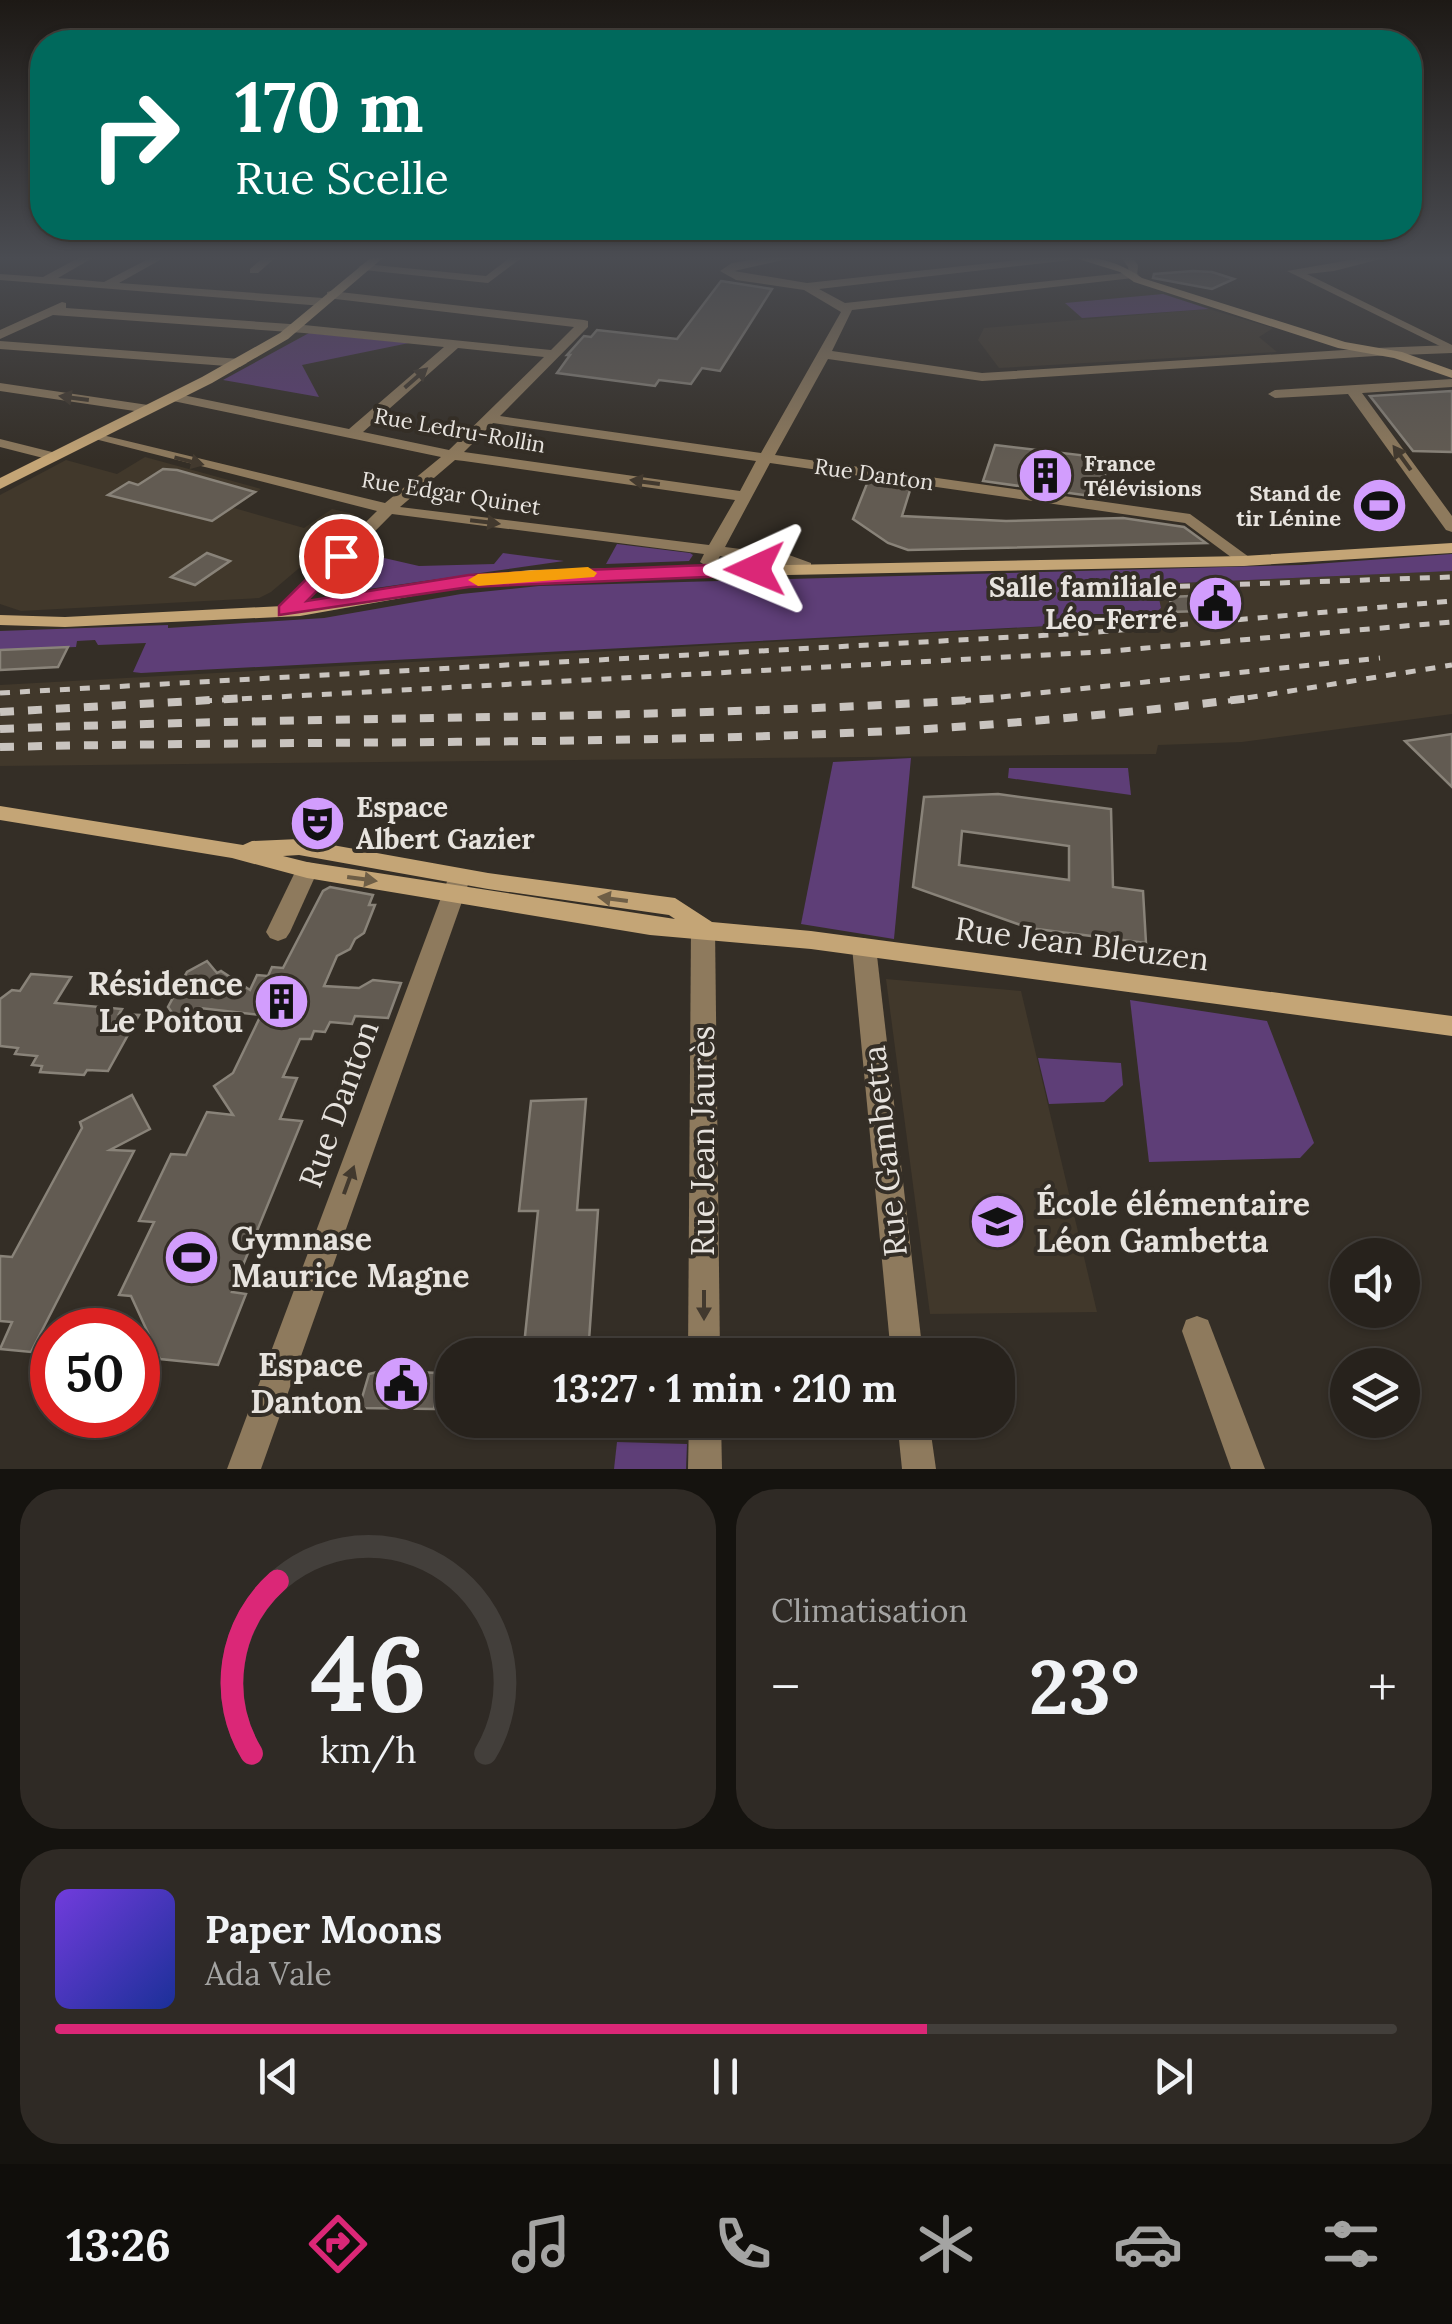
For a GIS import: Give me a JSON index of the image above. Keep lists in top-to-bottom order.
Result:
{
  "streets": {
    "main road": ["Rue Jean Bleuzen"],
    "street": [
      "Rue Ledru-Rollin",
      "Rue Danton",
      "Rue Edgar Quinet",
      "Rue Jean Jaurès",
      "Rue Gambetta"
    ]
  },
  "crossings": [
    ["Rue Danton", "Rue Jean Bleuzen"],
    ["Rue Jean Bleuzen", "Rue Jean Jaurès"],
    ["Rue Jean Bleuzen", "Rue Gambetta"]
  ],
  "one_way": ["Rue Ledru-Rollin", "Rue Danton", "Rue Jean Jaurès"],
  "places": {
    "building": ["France Télévisions", "Résidence Le Poitou"],
    "sports": ["Stand de tir Lénine", "Gymnase Maurice Magne"],
    "public building": ["Salle familiale Léo-Ferré", "Espace Danton"],
    "theatre": ["Espace Albert Gazier"],
    "school or university": ["École élémentaire Léon Gambetta"]
  },
  "page": {
    "turn": ["170 m", "Rue Scelle"],
    "limit": "50",
    "trip": "13:27 · 1 min · 210 m",
    "tile": "Climatisation",
    "heat": ["−", "23°", "+"],
    "song": ["Paper Moons", "Ada Vale"],
    "tabs": "13:26",
    "gauge": ["46", "km/h"]
  }
}
